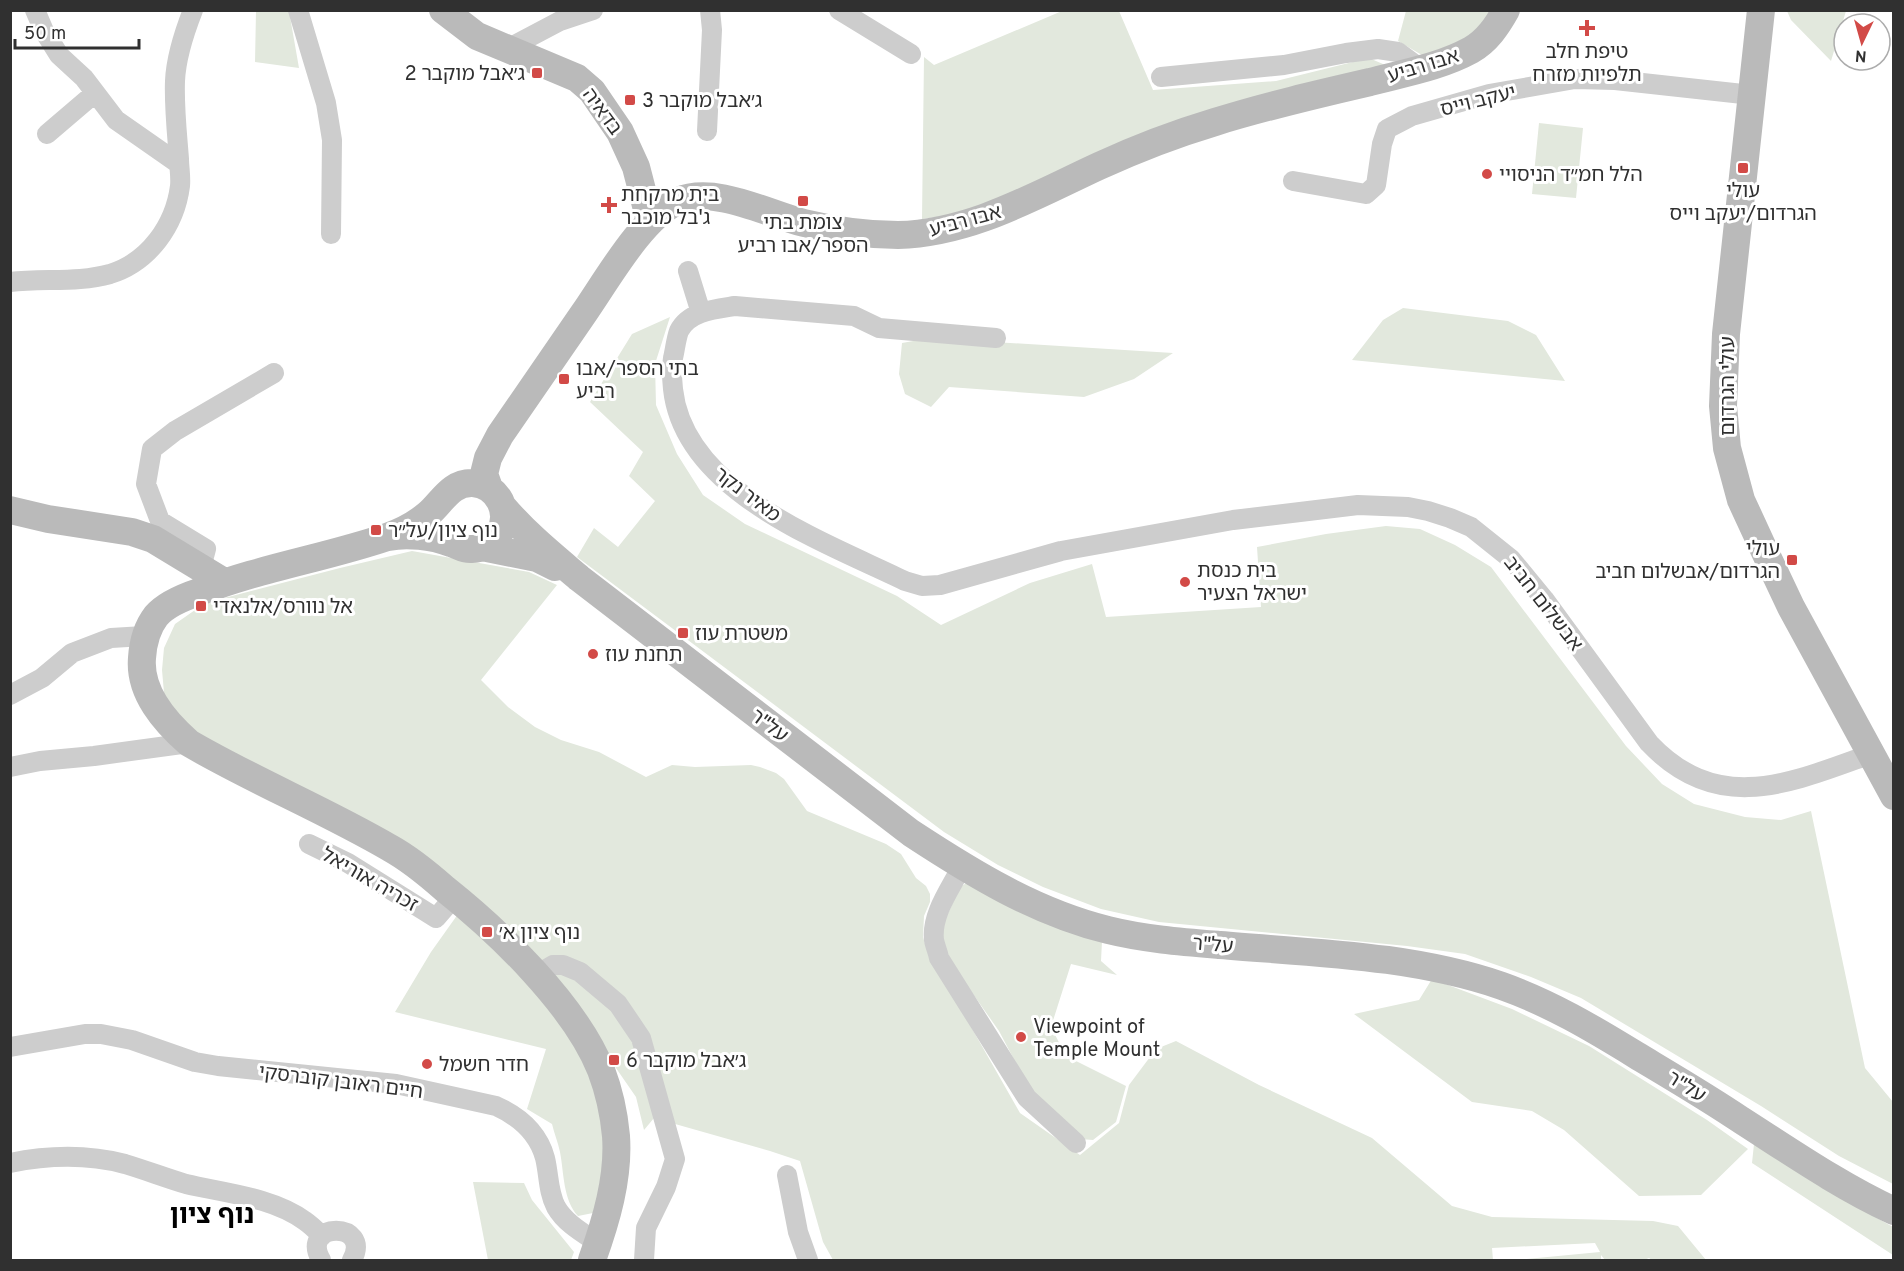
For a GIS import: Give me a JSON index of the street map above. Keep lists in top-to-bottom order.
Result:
{
  "streets": {
    "street": [
      "אבו רביע",
      "יעקב וייס",
      "בדאיה",
      "עולי הגרדום",
      "מאיר נקר",
      "אבשלום חביב",
      "על\"ר",
      "זכריה אוריאל",
      "חיים ראובן קוברסקי"
    ]
  },
  "crossings": [
    ["אבו רביע", "בדאיה"],
    ["אבו רביע", "על\"ר"],
    ["יעקב וייס", "עולי הגרדום"],
    ["עולי הגרדום", "אבשלום חביב"],
    ["מאיר נקר", "אבשלום חביב"]
  ],
  "districts": ["נוף ציון"],
  "places": {
    "health": ["טיפת חלב תלפיות מזרח", "בית מרקחת ג'בל מוכבר"],
    "transit": [
      "ג׳אבל מוקבר 2",
      "ג׳אבל מוקבר 3",
      "עולי הגרדום/יעקב וייס",
      "צומת בתי הספר/אבו רביע",
      "בתי הספר/אבו רביע",
      "נוף ציון/על״ר",
      "עולי הגרדום/אבשלום חביב",
      "אל נוורס/אלנאדי",
      "משטרת עוז",
      "נוף ציון א׳",
      "ג׳אבל מוקבר 6"
    ],
    "other": [
      "הלל חמ״ד הניסויי",
      "בית כנסת ישראל הצעיר",
      "תחנת עוז",
      "Viewpoint of Temple Mount",
      "חדר חשמל"
    ]
  },
  "scale_bar": "50 m",
  "north": "bottom"
}
